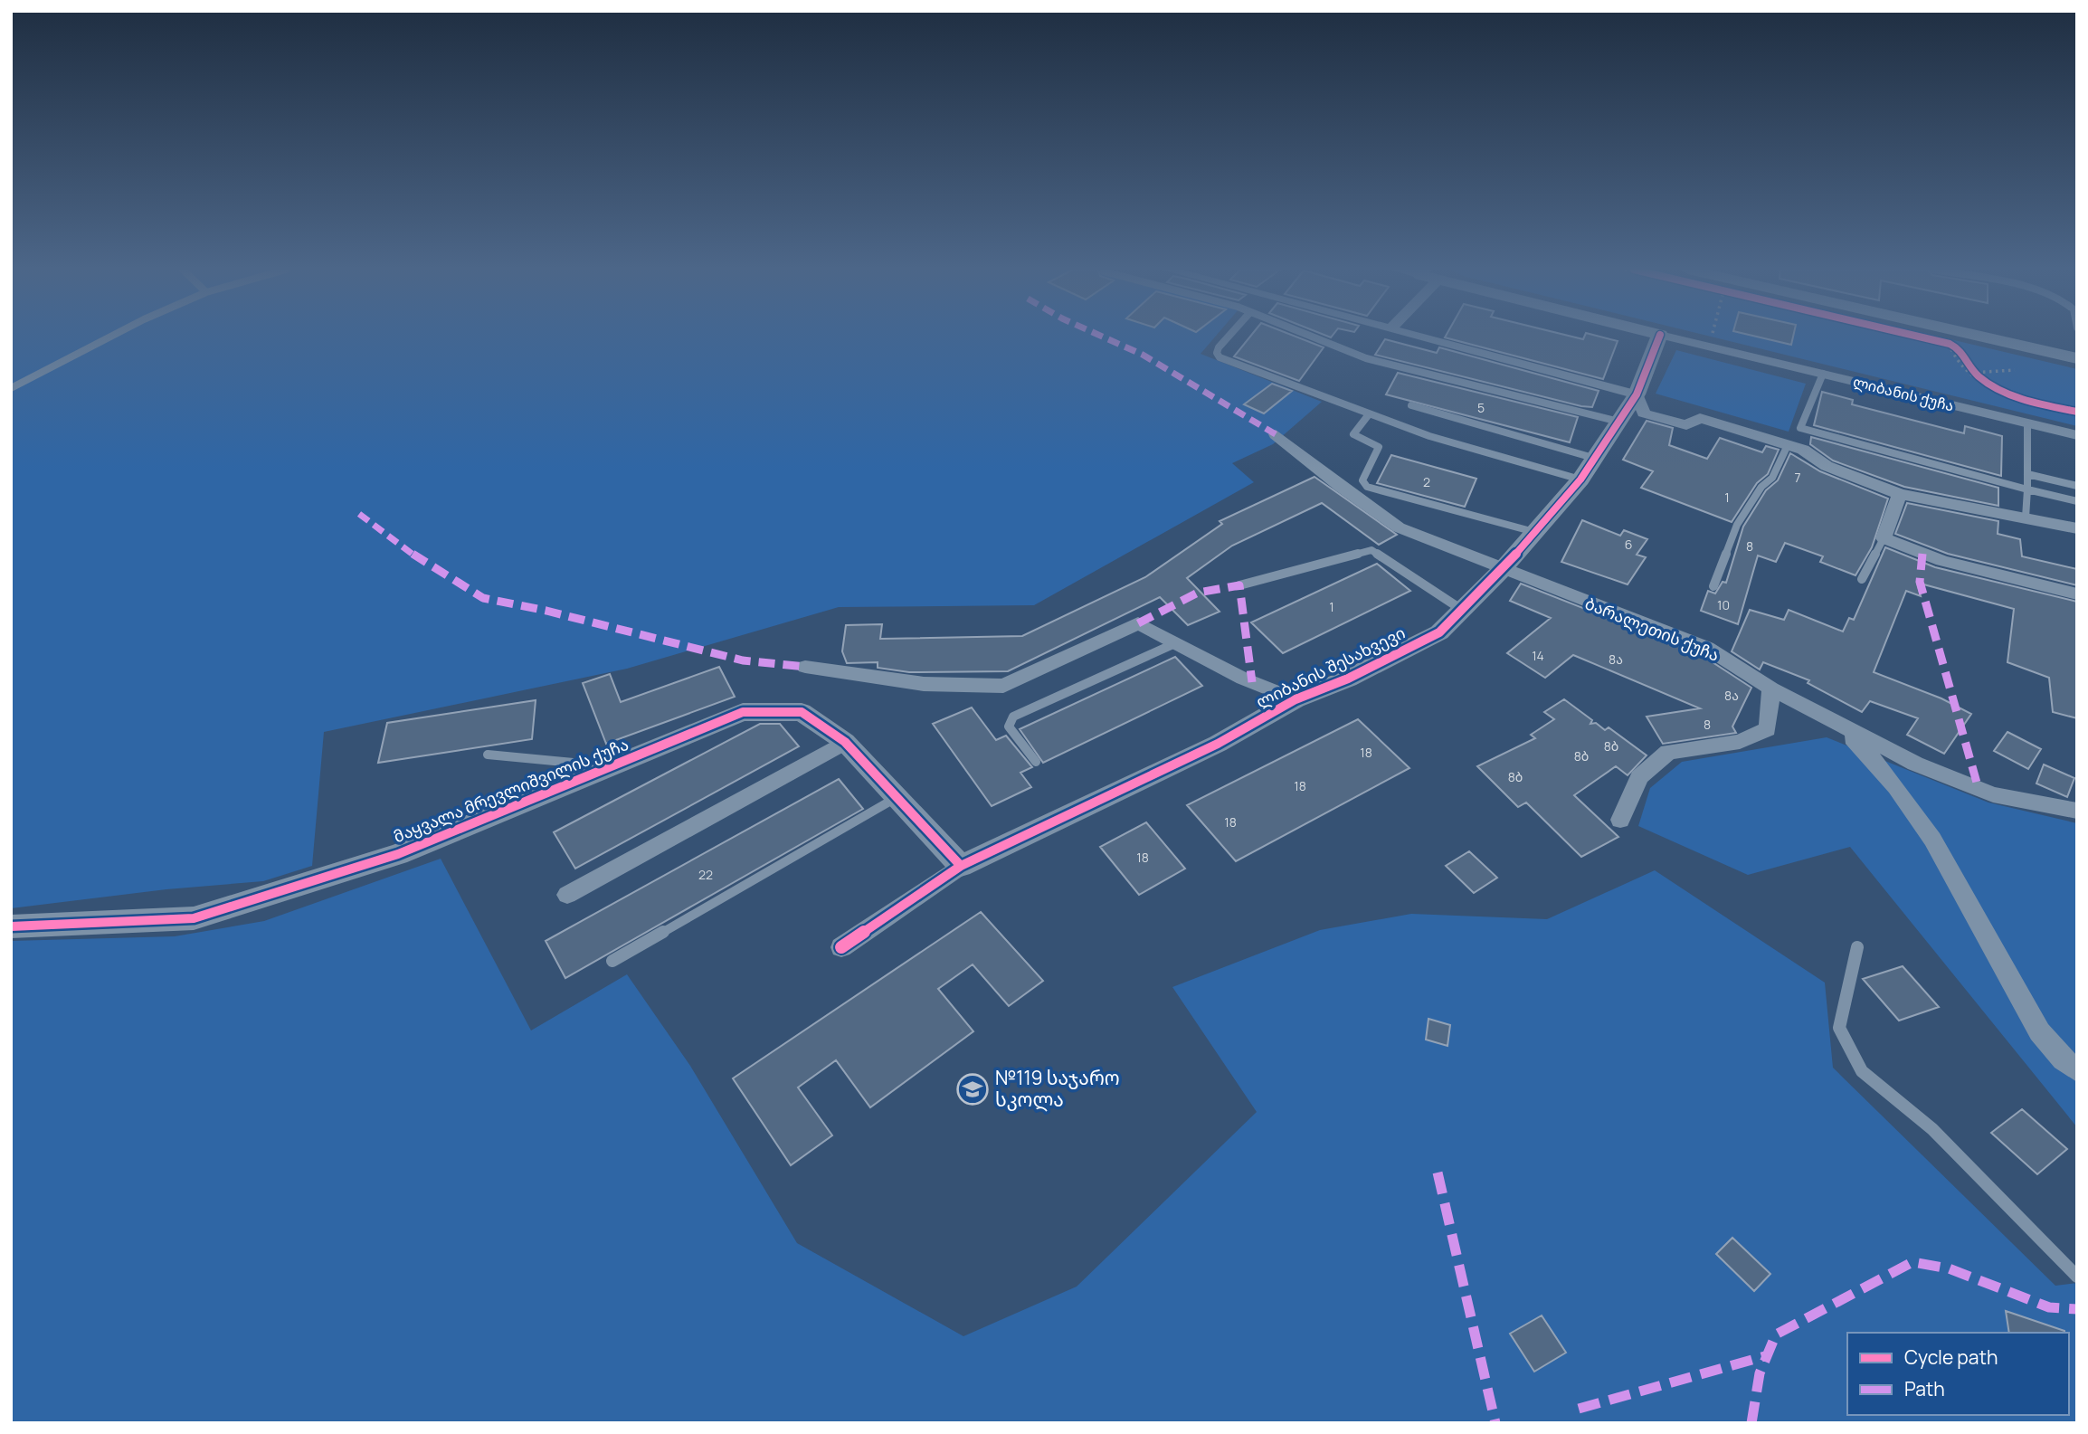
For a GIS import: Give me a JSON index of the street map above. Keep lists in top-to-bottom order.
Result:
{
  "streets": {
    "street": [
      "ლიბანის ქუჩა",
      "ბარალეთის ქუჩა",
      "ლიბანის შესახვევი",
      "მაყვალა მრევლიშვილის ქუჩა"
    ]
  },
  "crossings": [
    ["ბარალეთის ქუჩა", "ლიბანის შესახვევი"],
    ["ლიბანის შესახვევი", "მაყვალა მრევლიშვილის ქუჩა"]
  ],
  "places": {
    "school or university": ["№119 საჯარო სკოლა"]
  },
  "house_numbers": [
    "5",
    "7",
    "2",
    "1",
    "6",
    "8",
    "10",
    "1",
    "14",
    "8ა",
    "8ა",
    "8",
    "8ბ",
    "18",
    "8ბ",
    "8ბ",
    "18",
    "18",
    "18",
    "22"
  ],
  "legend": ["Cycle path", "Path"]
}
